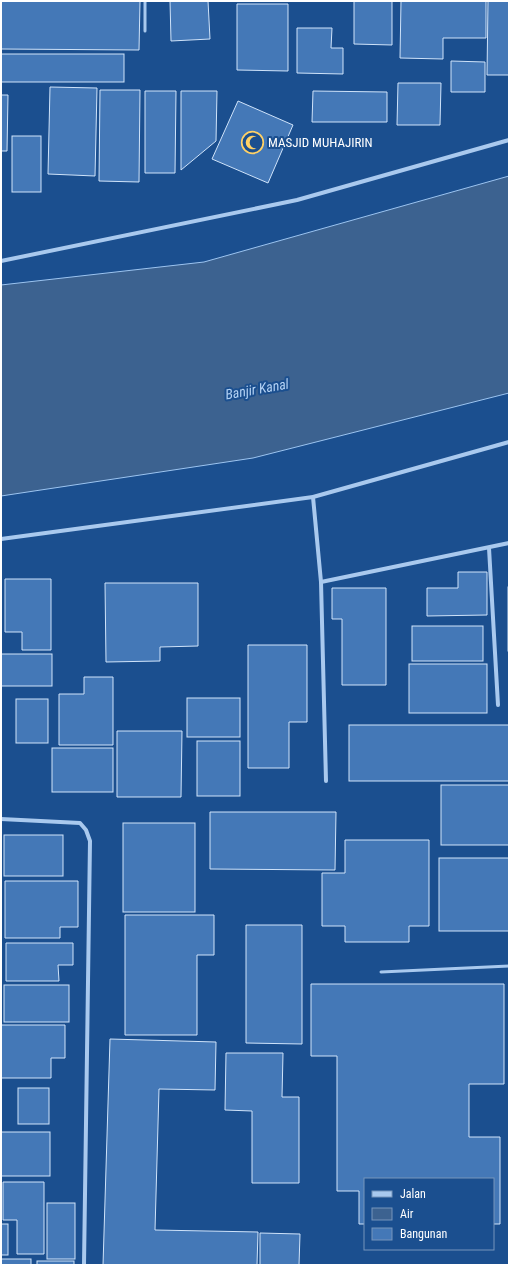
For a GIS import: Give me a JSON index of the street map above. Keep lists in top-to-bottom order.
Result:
{
  "water": ["Banjir Kanal"],
  "places": {
    "mosque": ["MASJID MUHAJIRIN"]
  },
  "legend": ["Jalan", "Air", "Bangunan"]
}
